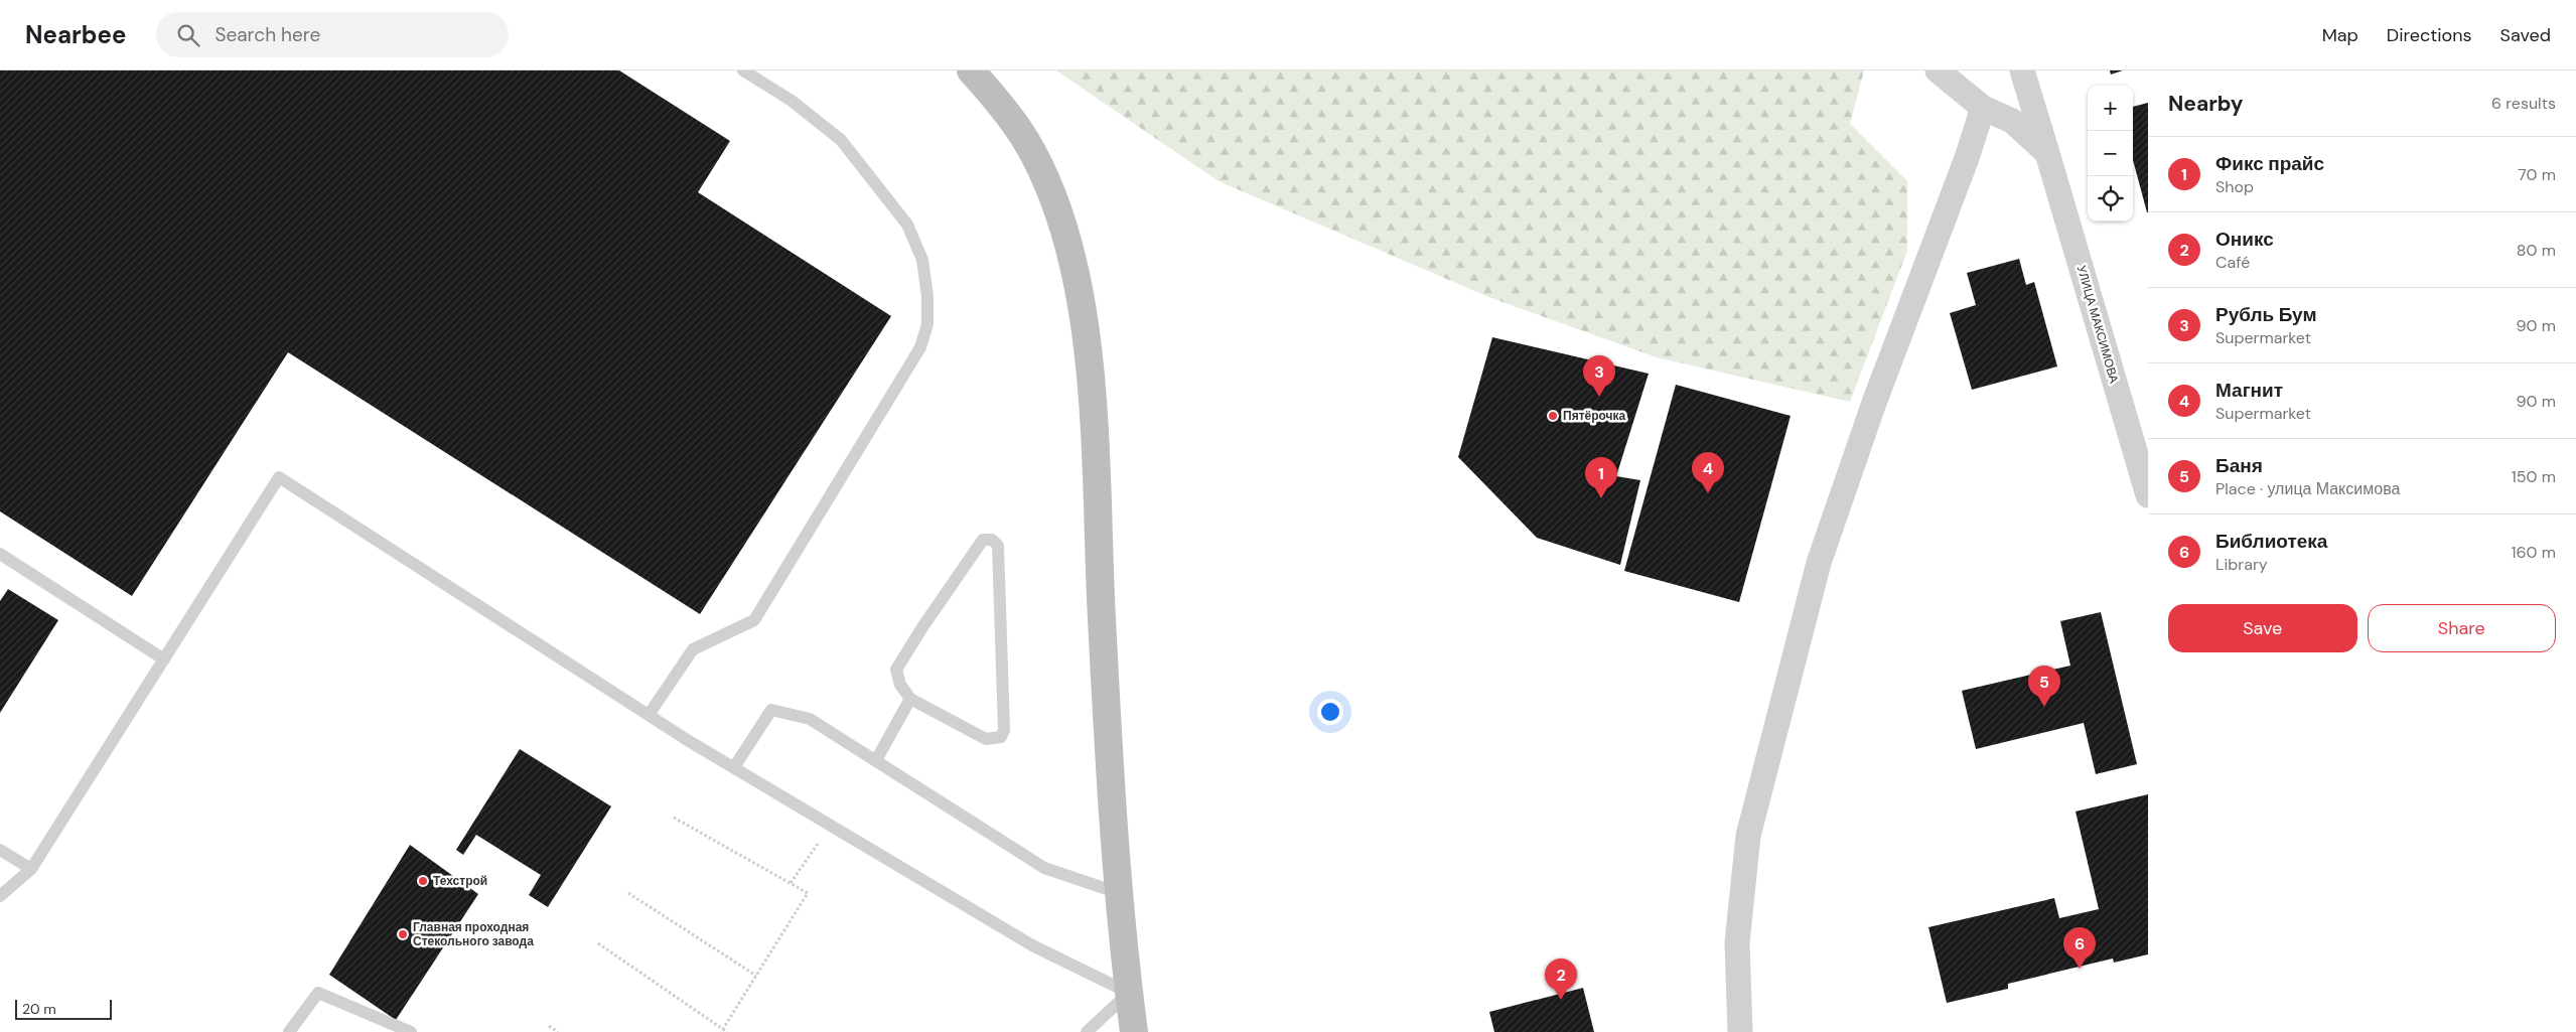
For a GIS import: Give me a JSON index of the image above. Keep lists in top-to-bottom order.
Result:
{
  "streets": {
    "street": ["УЛИЦА МАКСИМОВА"]
  },
  "places": ["Пятёрочка", "Техстрой", "Главная проходная Стекольного завода"],
  "scale_bar": "20 m",
  "page": {
    "header": "Nearbee",
    "search": "Search here",
    "nav": ["Map", "Directions", "Saved"],
    "heading": ["Nearby", "6 results"],
    "map_buttons": ["+", "−"],
    "list": [
      {
        "mark": "1",
        "name": "Фикс прайс",
        "note": "Shop",
        "value": "70 m"
      },
      {
        "mark": "2",
        "name": "Оникс",
        "note": "Café",
        "value": "80 m"
      },
      {
        "mark": "3",
        "name": "Рубль Бум",
        "note": "Supermarket",
        "value": "90 m"
      },
      {
        "mark": "4",
        "name": "Магнит",
        "note": "Supermarket",
        "value": "90 m"
      },
      {
        "mark": "5",
        "name": "Баня",
        "note": "Place · улица Максимова",
        "value": "150 m"
      },
      {
        "mark": "6",
        "name": "Библиотека",
        "note": "Library",
        "value": "160 m"
      }
    ],
    "pins": [
      "3",
      "4",
      "1",
      "5",
      "6",
      "2"
    ],
    "buttons": ["Save", "Share"],
    "scale": "20 m"
  }
}
